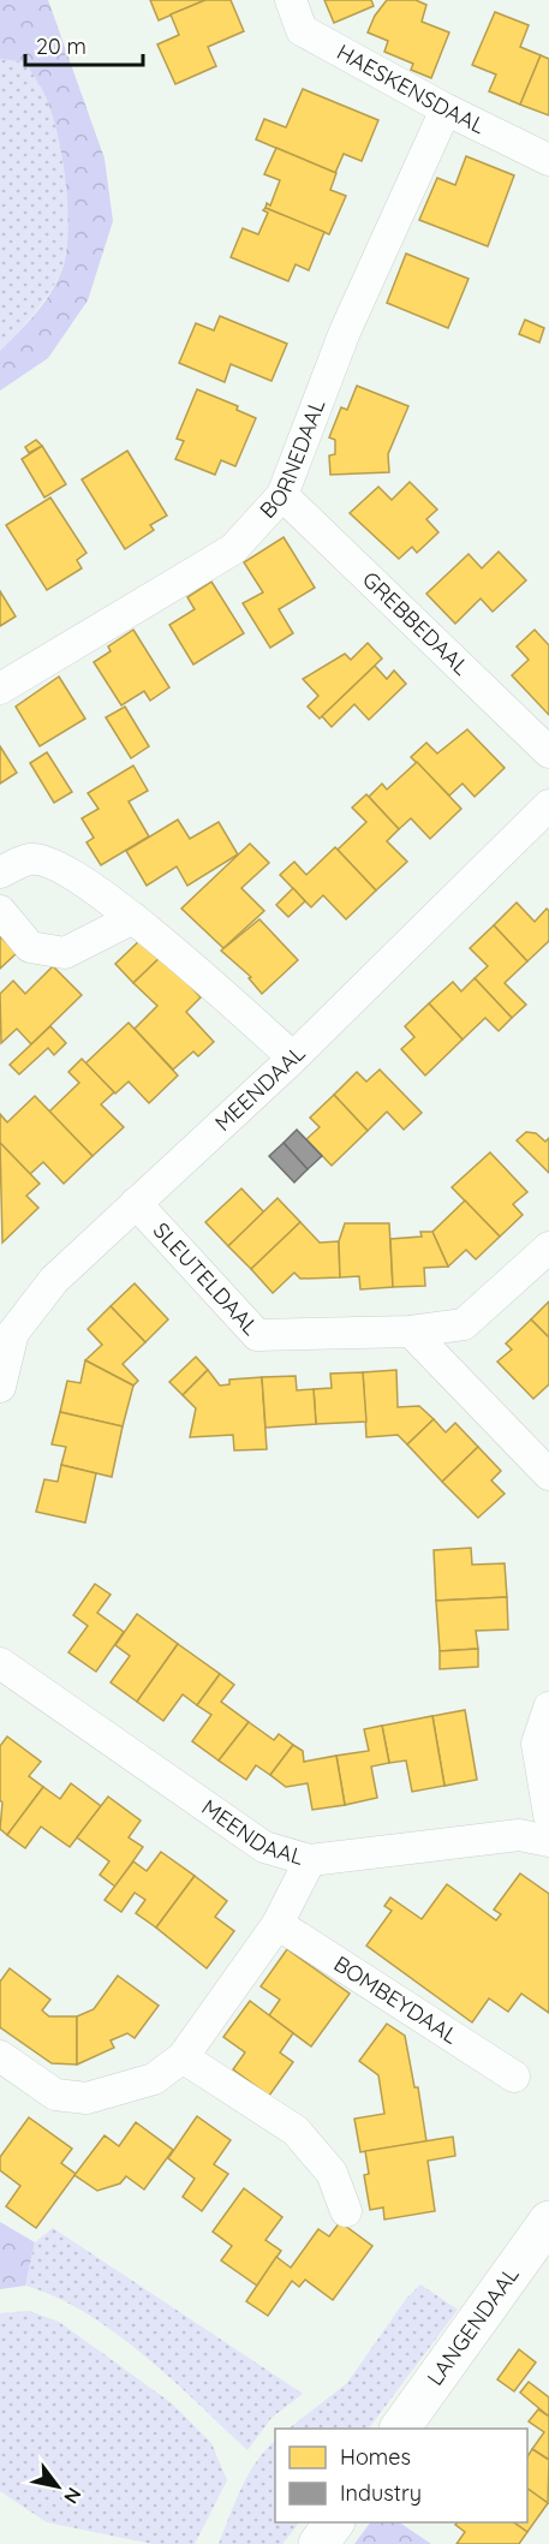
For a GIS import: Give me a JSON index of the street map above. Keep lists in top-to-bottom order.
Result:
{
  "streets": {
    "street": [
      "HAESKENSDAAL",
      "BORNEDAAL",
      "GREBBEDAAL",
      "MEENDAAL",
      "SLEUTELDAAL",
      "BOMBEYDAAL",
      "LANGENDAAL"
    ]
  },
  "crossings": [
    ["HAESKENSDAAL", "BORNEDAAL"],
    ["BORNEDAAL", "GREBBEDAAL"],
    ["MEENDAAL", "SLEUTELDAAL"]
  ],
  "legend": ["Homes", "Industry"],
  "scale_bar": "20 m",
  "north": "bottom right"
}
